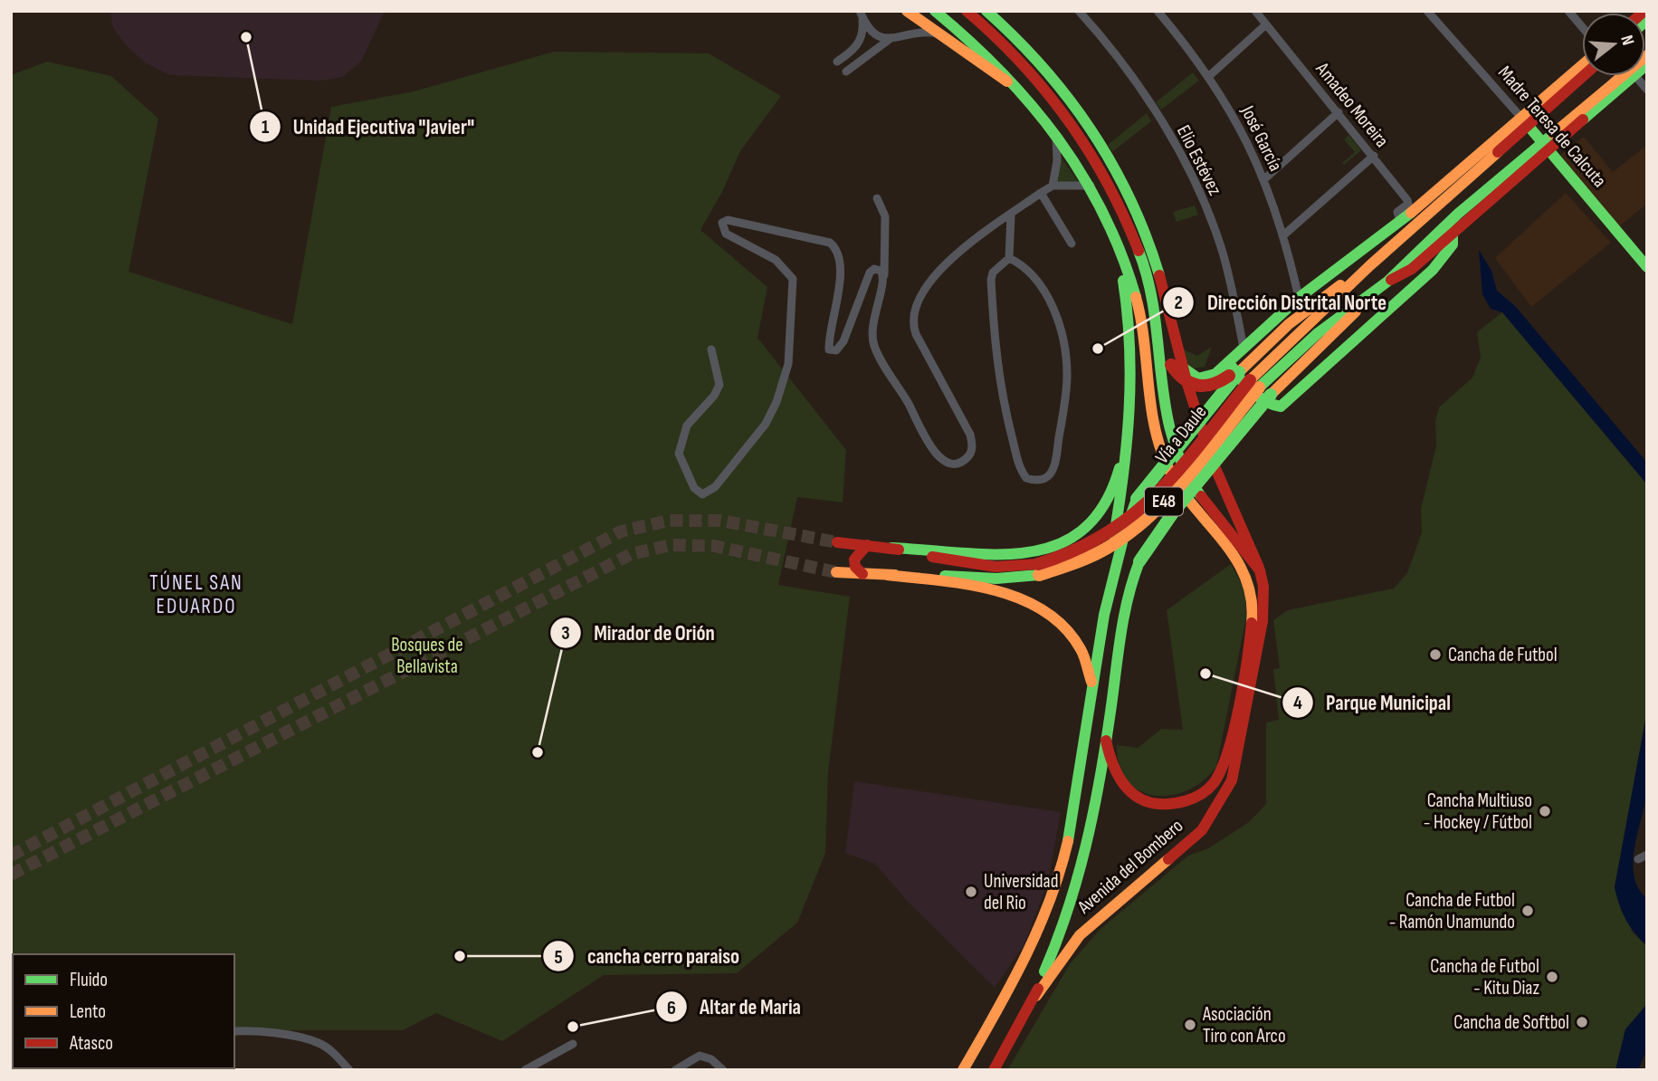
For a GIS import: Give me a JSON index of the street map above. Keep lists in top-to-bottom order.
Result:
{
  "streets": {
    "main road": [
      "Madre Teresa de Calcuta",
      "Vía a Daule",
      "E48",
      "Avenida del Bombero"
    ],
    "street": ["Amadeo Moreira", "José García", "Elio Estévez"]
  },
  "crossings": [
    ["Amadeo Moreira", "Vía a Daule"],
    ["Madre Teresa de Calcuta", "Vía a Daule"],
    ["José García", "Vía a Daule"],
    ["Elio Estévez", "Vía a Daule"],
    ["Vía a Daule", "Avenida del Bombero"]
  ],
  "districts": ["TÚNEL SAN EDUARDO"],
  "parks": ["Bosques de Bellavista"],
  "places": [
    "Unidad Ejecutiva \"Javier\"",
    "Dirección Distrital Norte",
    "Cancha de Futbol",
    "Parque Municipal",
    "Mirador de Orión",
    "Cancha Multiuso - Hockey / Fútbol",
    "Universidad del Rio",
    "Cancha de Futbol - Ramón Unamundo",
    "cancha cerro paraiso",
    "Cancha de Futbol - Kitu Diaz",
    "Cancha de Softbol",
    "Asociación Tiro con Arco",
    "Altar de Maria"
  ],
  "legend": ["Fluido", "Lento", "Atasco"],
  "north": "right"
}
